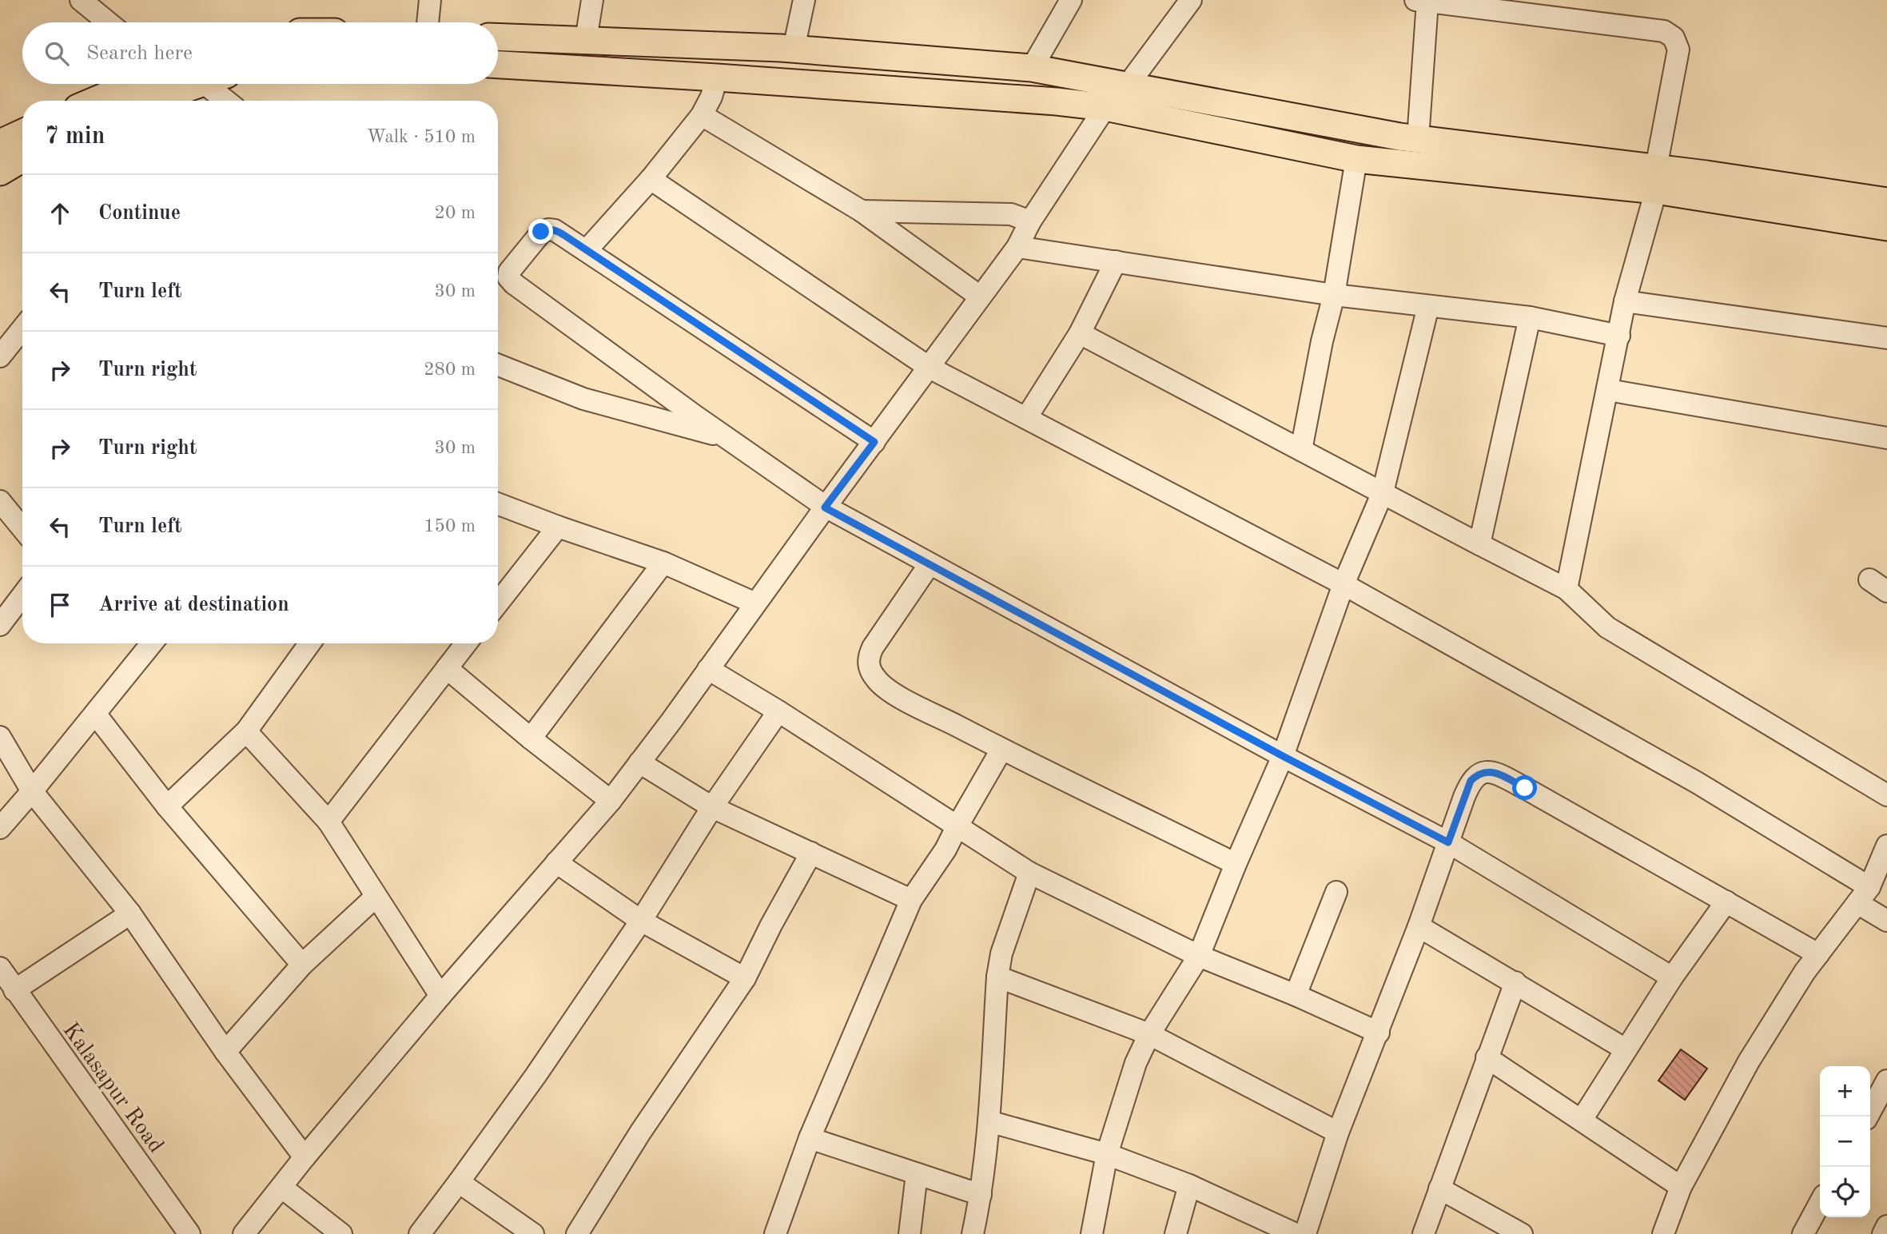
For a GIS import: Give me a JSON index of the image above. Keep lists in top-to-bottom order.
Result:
{
  "streets": {
    "street": ["Kalasapur Road"]
  },
  "page": {
    "search": "Search here",
    "heading": ["7 min", "Walk · 510 m"],
    "list": [
      ["Continue", "20 m"],
      ["Turn left", "30 m"],
      ["Turn right", "280 m"],
      ["Turn right", "30 m"],
      ["Turn left", "150 m"],
      "Arrive at destination"
    ],
    "map_buttons": ["+", "−"]
  }
}
